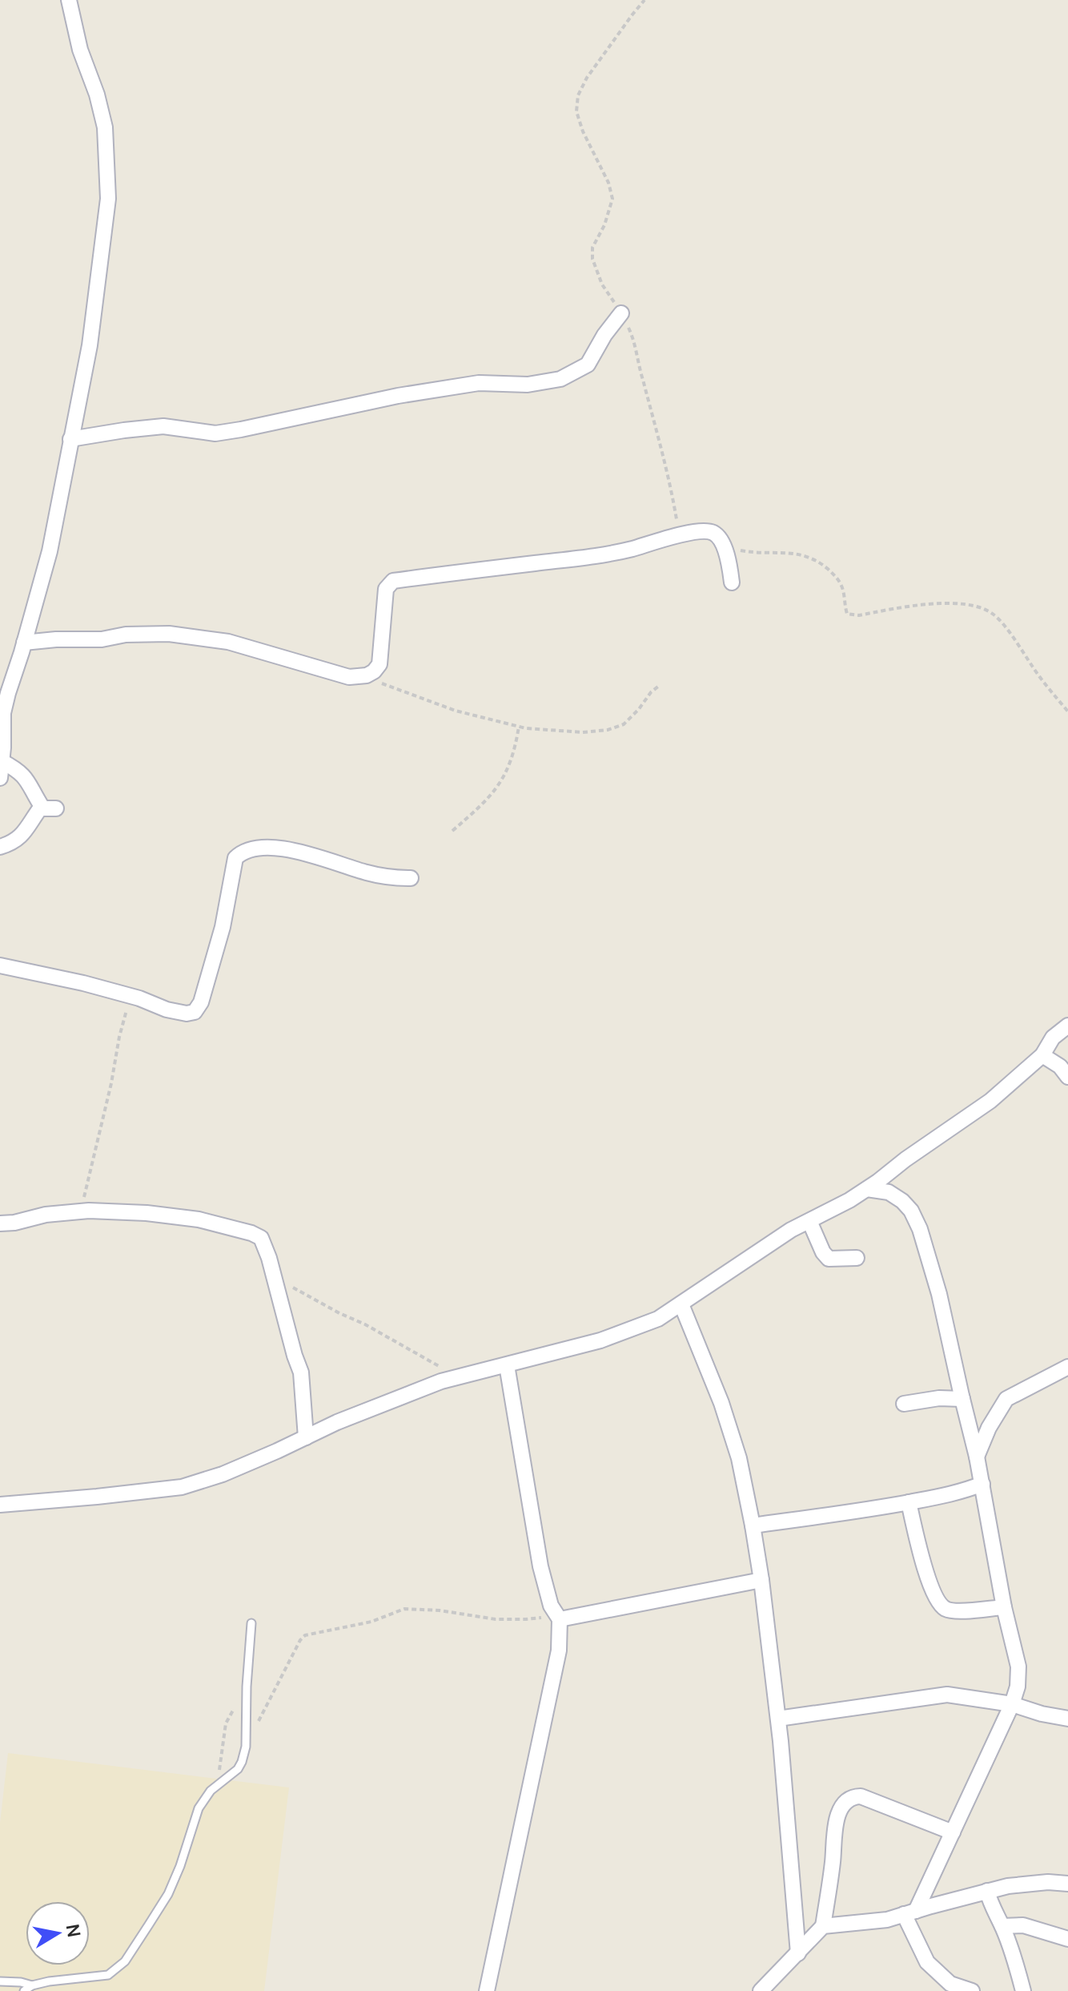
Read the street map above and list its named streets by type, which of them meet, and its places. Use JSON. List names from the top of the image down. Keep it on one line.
{"north":"right"}
